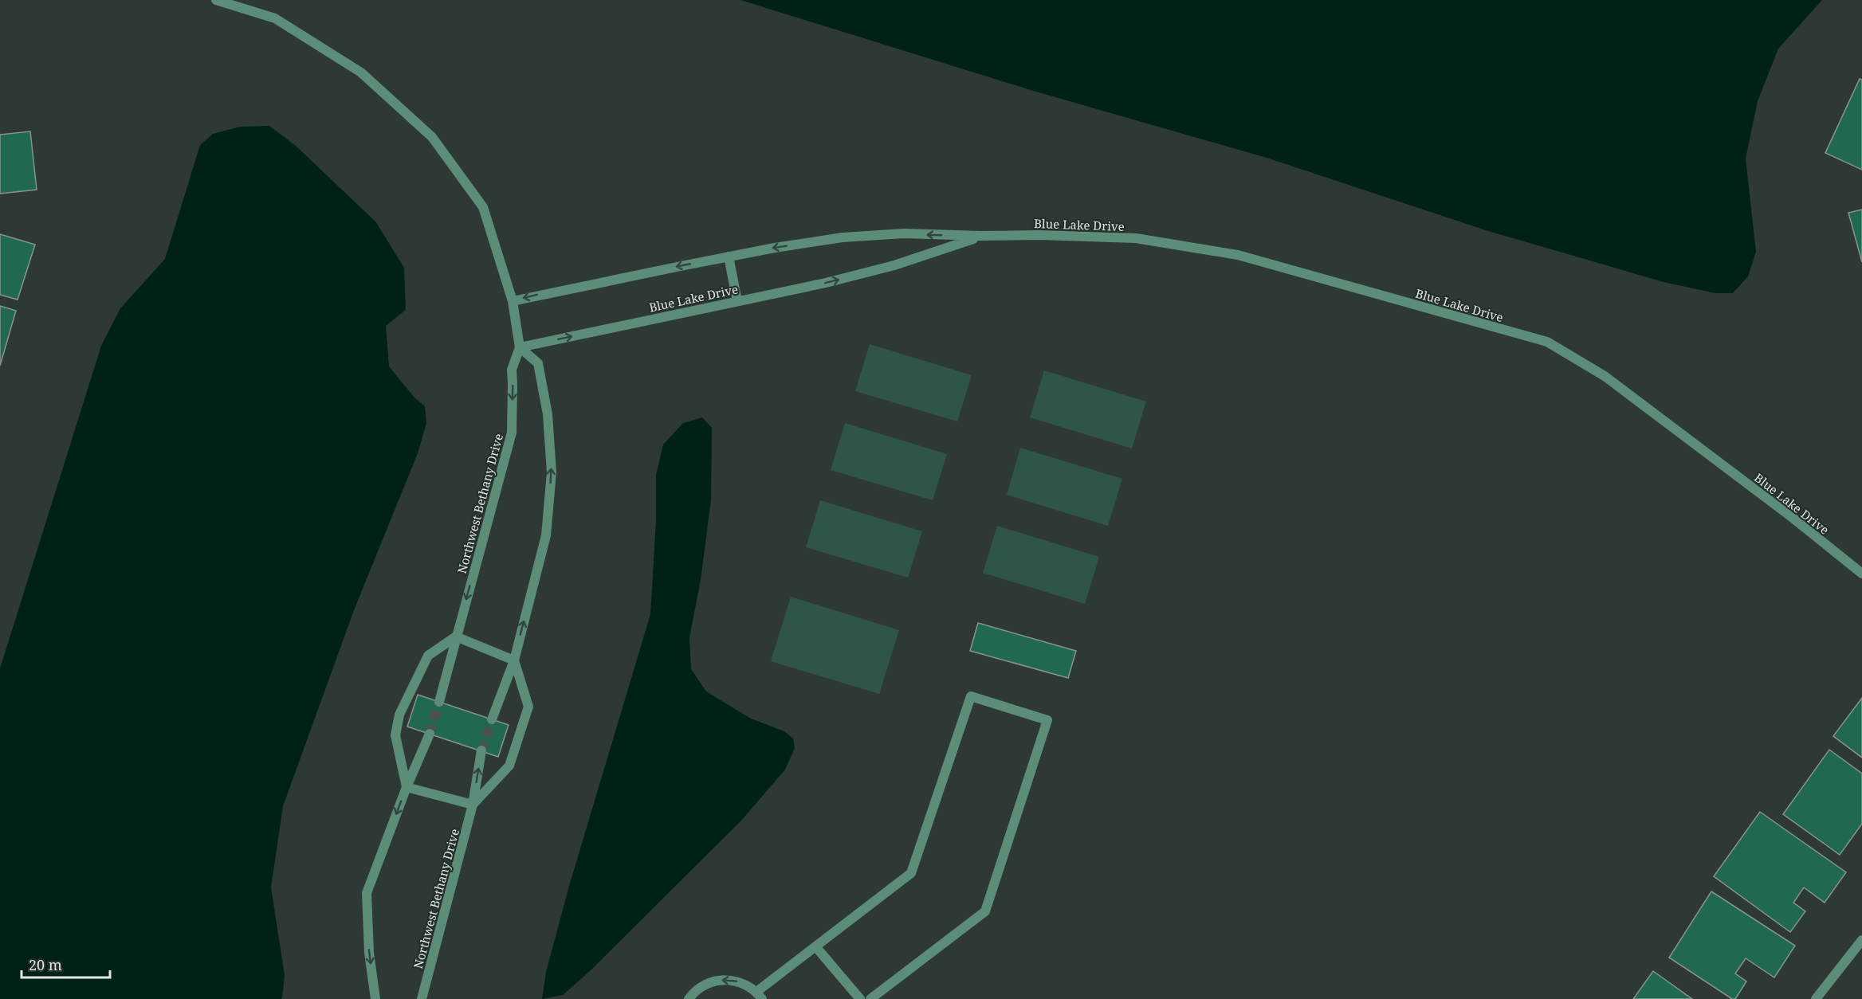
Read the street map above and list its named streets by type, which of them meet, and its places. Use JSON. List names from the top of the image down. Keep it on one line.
{"streets":{"street":["Blue Lake Drive","Northwest Bethany Drive"]},"crossings":[["Blue Lake Drive","Northwest Bethany Drive"]],"scale_bar":"20 m"}
